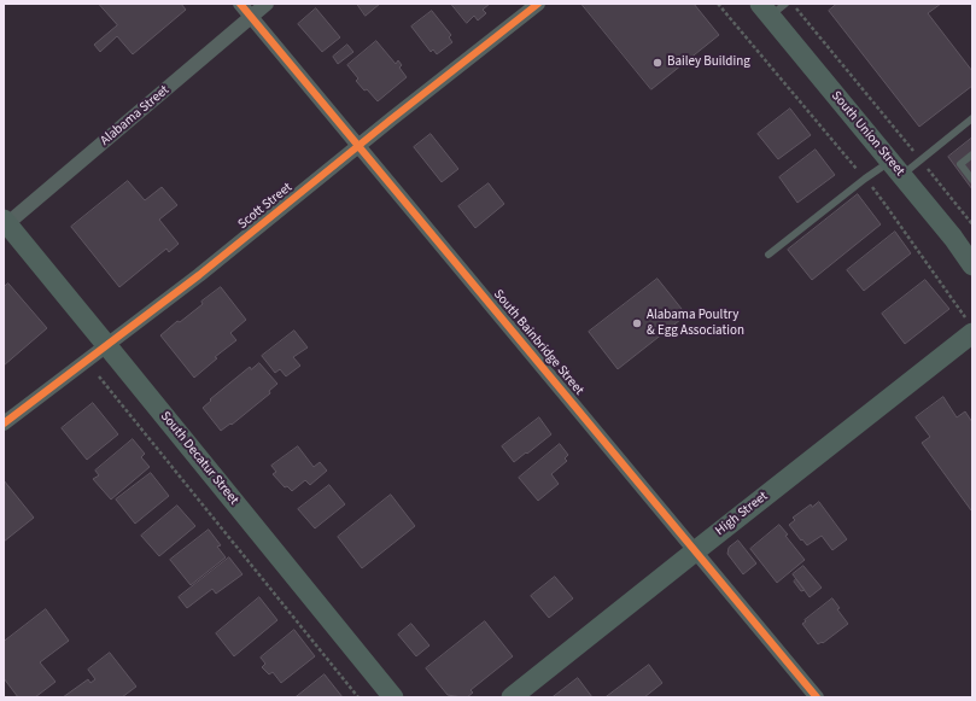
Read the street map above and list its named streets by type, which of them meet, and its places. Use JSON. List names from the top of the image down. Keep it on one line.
{"streets":{"main road":["South Union Street","South Decatur Street","High Street"],"street":["Alabama Street","Scott Street","South Bainbridge Street"]},"crossings":[["Alabama Street","South Bainbridge Street"],["Alabama Street","South Decatur Street"],["Scott Street","South Bainbridge Street"],["Scott Street","South Decatur Street"],["South Bainbridge Street","High Street"]],"places":["Bailey Building","Alabama Poultry & Egg Association"]}
